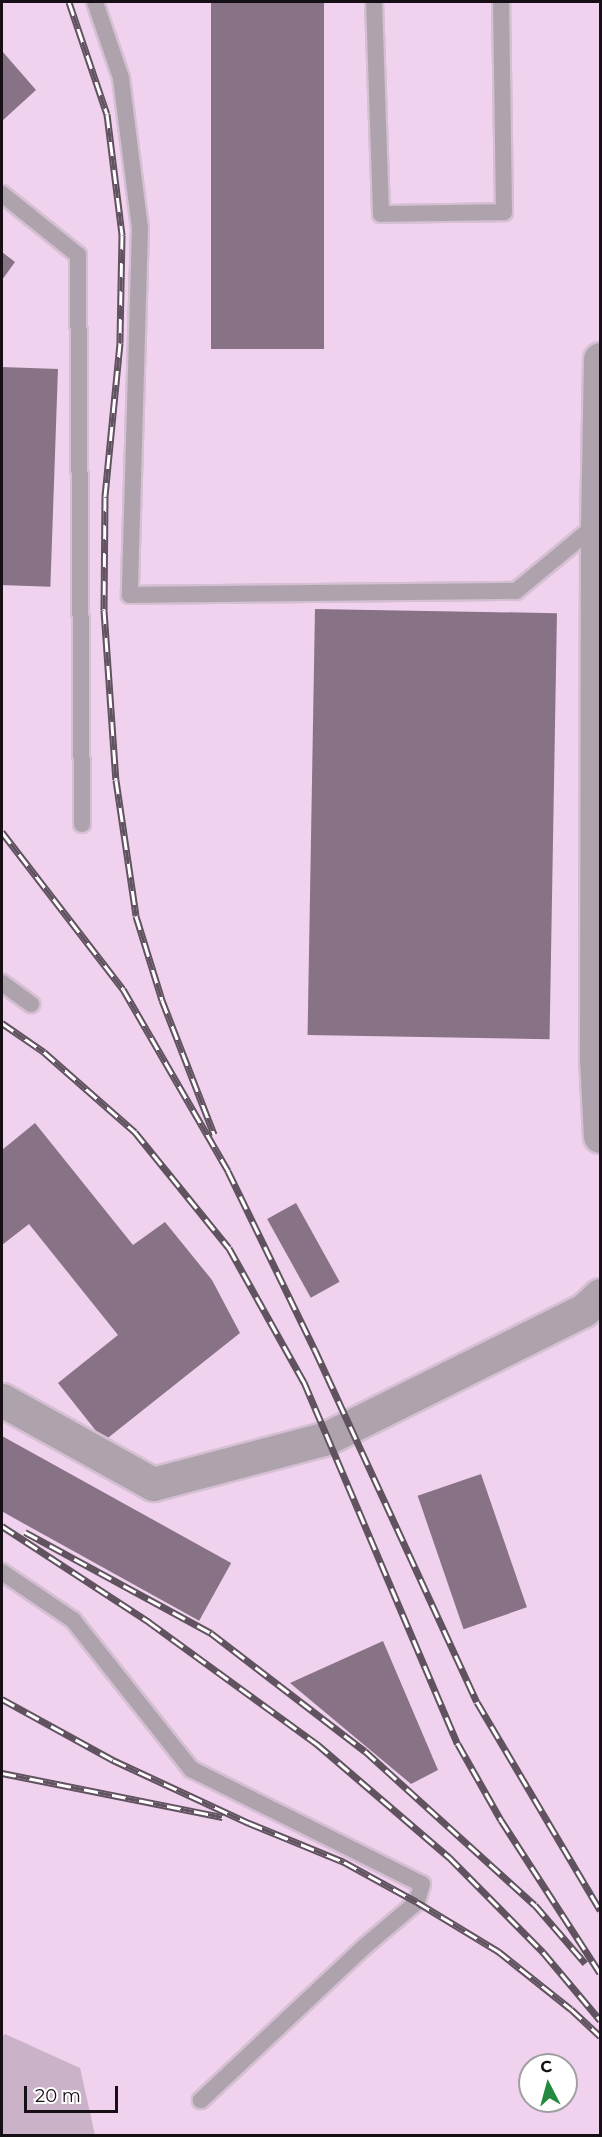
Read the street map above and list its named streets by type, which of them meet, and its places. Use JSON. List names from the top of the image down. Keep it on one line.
{"scale_bar":"20 m","north":"top"}
